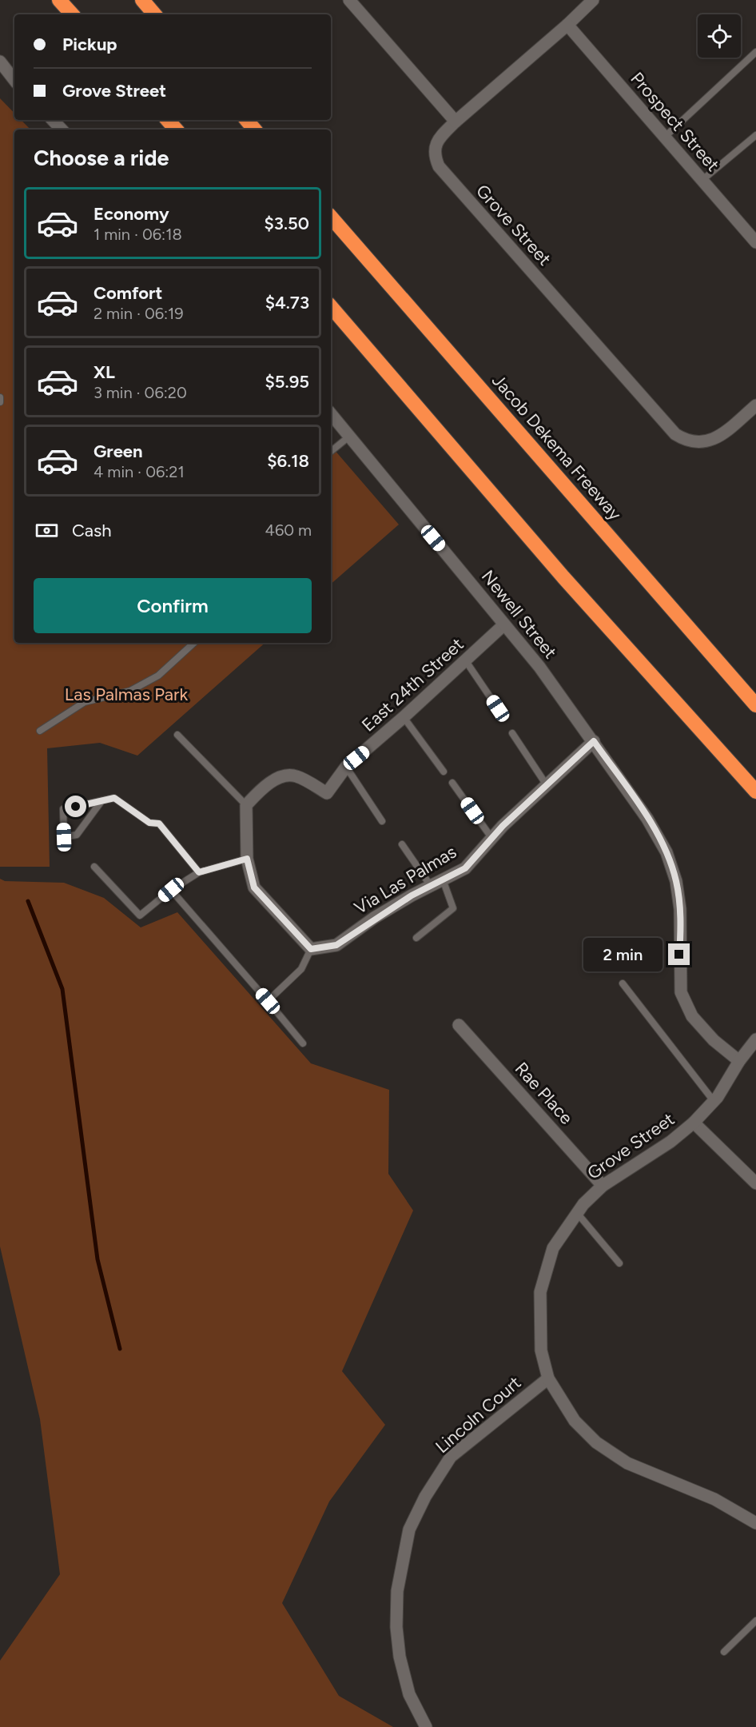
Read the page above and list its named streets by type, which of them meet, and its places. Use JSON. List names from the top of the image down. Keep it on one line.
{"streets":{"highway":["Jacob Dekema Freeway"],"street":["Prospect Street","Grove Street","Newell Street","East 24th Street","Via Las Palmas","Rae Place","Lincoln Court"]},"crossings":[["Prospect Street","Grove Street"],["Grove Street","Newell Street"],["Grove Street","Rae Place"],["Grove Street","Lincoln Court"],["Newell Street","East 24th Street"],["Newell Street","Via Las Palmas"]],"parks":["Las Palmas Park"],"page":{"banner":["Pickup","Grove Street"],"heading":"Choose a ride","list":[{"name":"Economy","note":"1 min · 06:18","value":"$3.50"},{"name":"Comfort","note":"2 min · 06:19","value":"$4.73"},{"name":"XL","note":"3 min · 06:20","value":"$5.95"},{"name":"Green","note":"4 min · 06:21","value":"$6.18"}],"pay":["Cash","460 m"],"buttons":"Confirm","bubble":"2 min"}}
